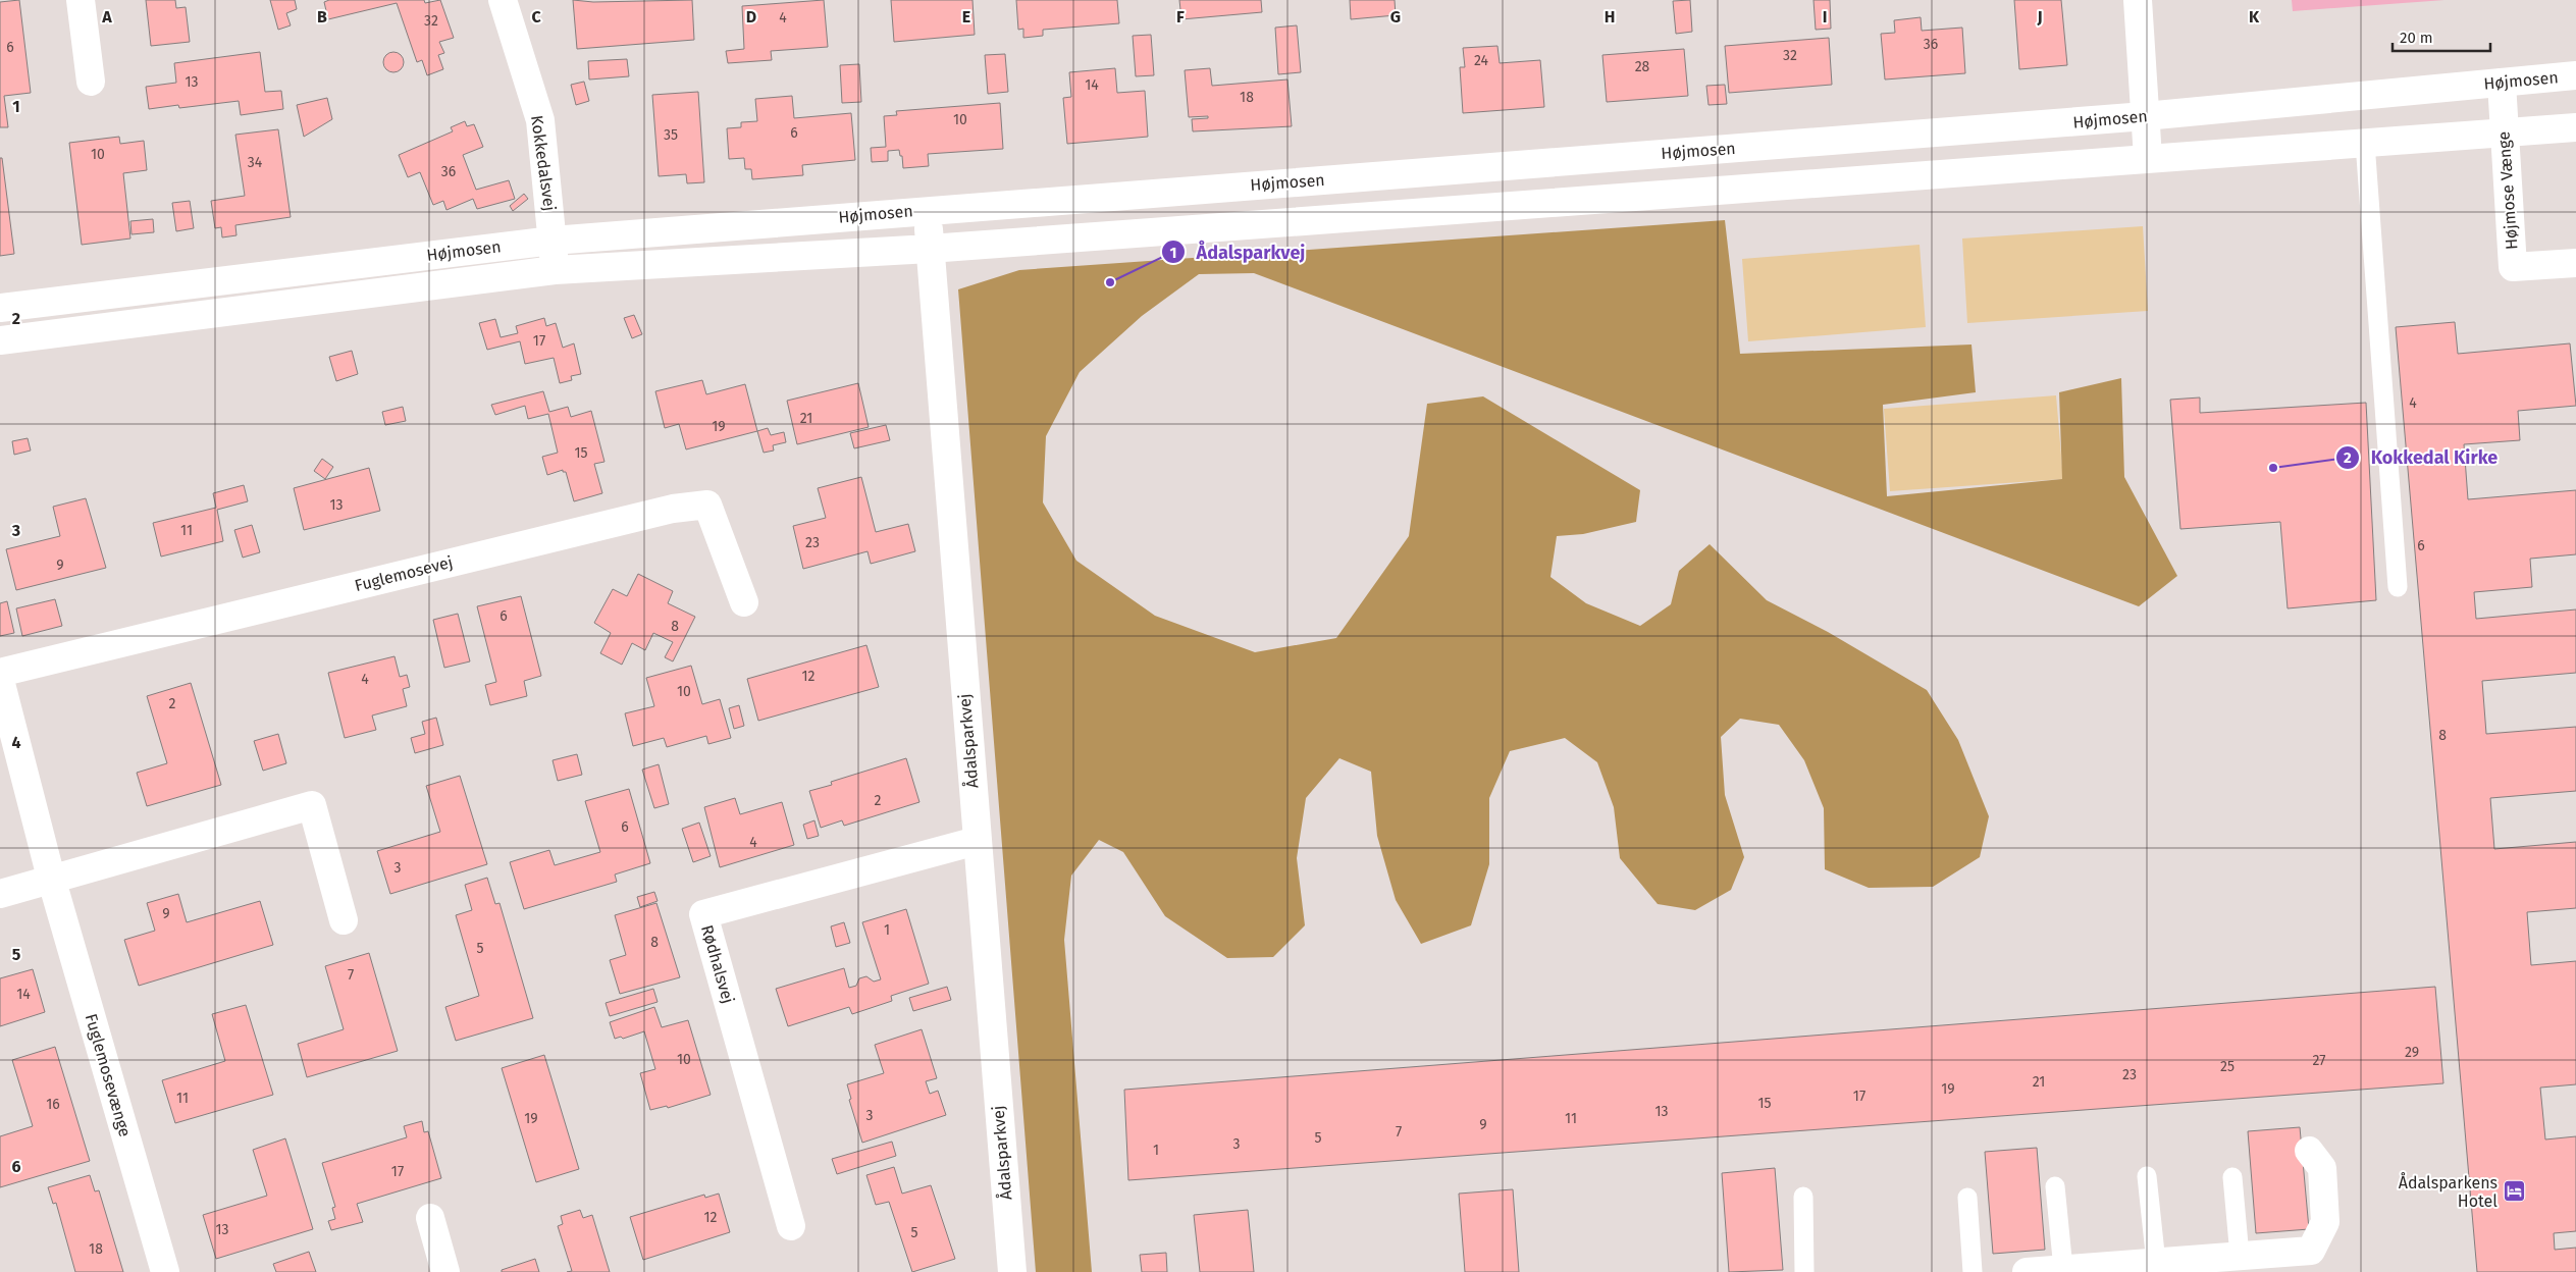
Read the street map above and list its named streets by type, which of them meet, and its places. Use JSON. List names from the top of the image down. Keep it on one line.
{"streets":{"street":["Højmosen","Kokkedalsvej","Højmose Vænge","Fuglemosevej","Ådalsparkvej","Rødhalsvej","Fuglemosevænge"]},"crossings":[["Højmosen","Kokkedalsvej"],["Højmosen","Højmose Vænge"],["Højmosen","Ådalsparkvej"],["Ådalsparkvej","Rødhalsvej"]],"places":{"other":["Ådalsparkvej","Kokkedal Kirke"],"hotel":["Ådalsparkens Hotel"]},"house_numbers":["4","32","36","6","32","24","28","13","14","18","10","6","35","10","34","36","17","4","21","19","15","13","11","23","6","9","6","8","12","4","10","2","8","2","6","4","3","9","1","8","5","7","14","29","10","27","25","23","21","19","17","11","15","16","13","3","19","11","9","7","5","3","1","17","12","13","5","18"],"scale_bar":"20 m","grid":{"columns":["A","B","C","D","E","F","G","H","I","J","K"],"rows":["1","2","3","4","5","6"]}}
